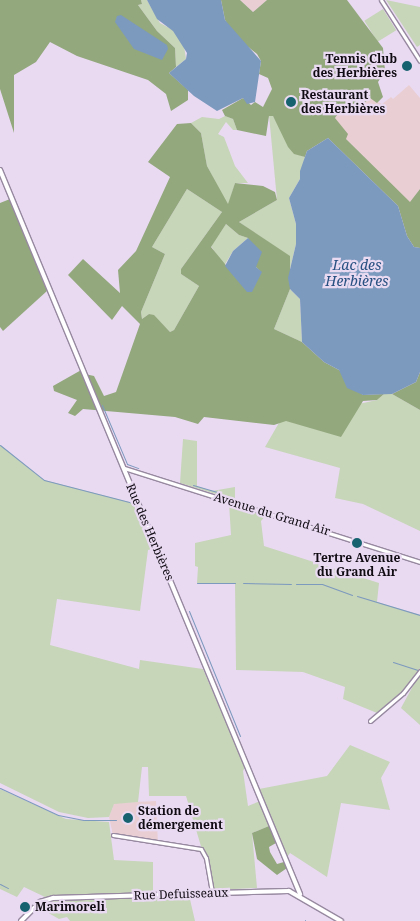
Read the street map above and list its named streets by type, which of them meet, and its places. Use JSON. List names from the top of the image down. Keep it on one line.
{"streets":{"street":["Avenue du Grand Air","Rue des Herbières","Rue Defuisseaux"]},"crossings":[["Avenue du Grand Air","Rue des Herbières"],["Rue des Herbières","Rue Defuisseaux"]],"water":["Lac des Herbières"],"places":["Tennis Club des Herbières","Restaurant des Herbières","Tertre Avenue du Grand Air","Station de démergement","Marimoreli"]}
